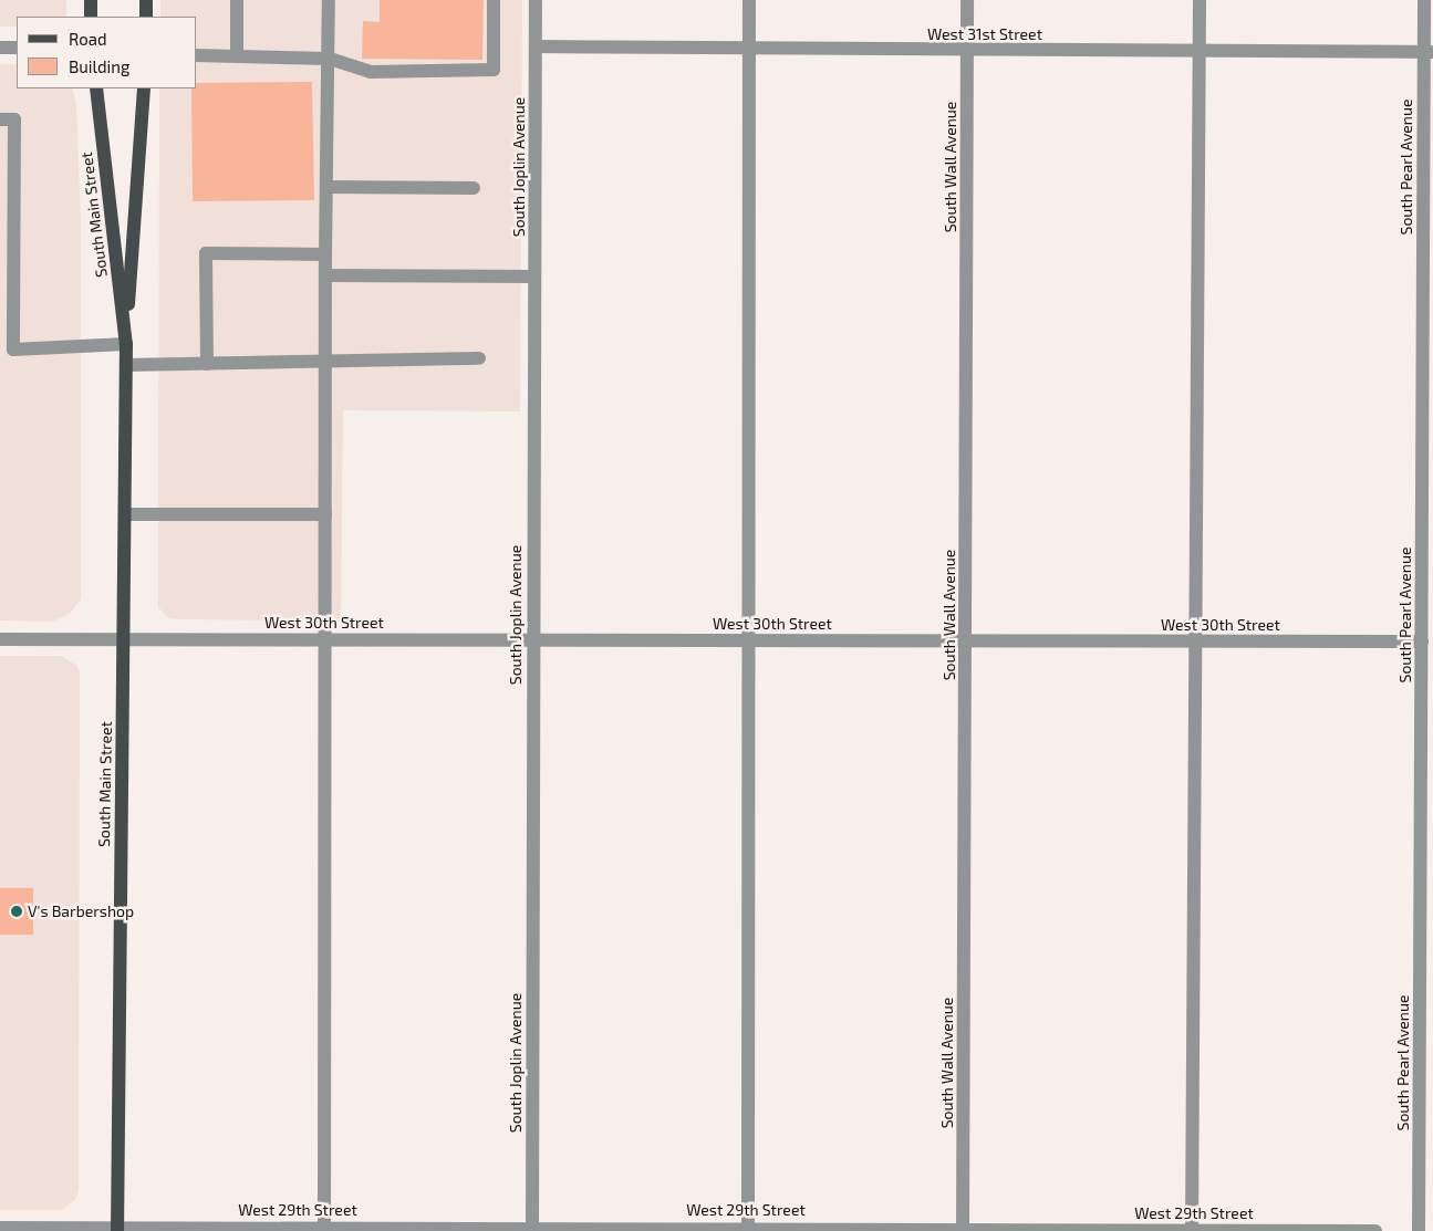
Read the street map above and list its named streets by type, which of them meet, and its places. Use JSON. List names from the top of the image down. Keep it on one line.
{"streets":{"main road":["South Main Street"],"street":["West 31st Street","South Joplin Avenue","South Wall Avenue","South Pearl Avenue","West 30th Street","West 29th Street"]},"crossings":[["West 31st Street","South Joplin Avenue"],["West 31st Street","South Wall Avenue"],["West 31st Street","South Pearl Avenue"],["South Joplin Avenue","West 30th Street"],["South Joplin Avenue","West 29th Street"],["South Wall Avenue","West 30th Street"],["South Wall Avenue","West 29th Street"],["South Pearl Avenue","West 30th Street"],["South Main Street","West 30th Street"],["South Main Street","West 29th Street"]],"places":["V's Barbershop"],"legend":["Road","Building"]}
